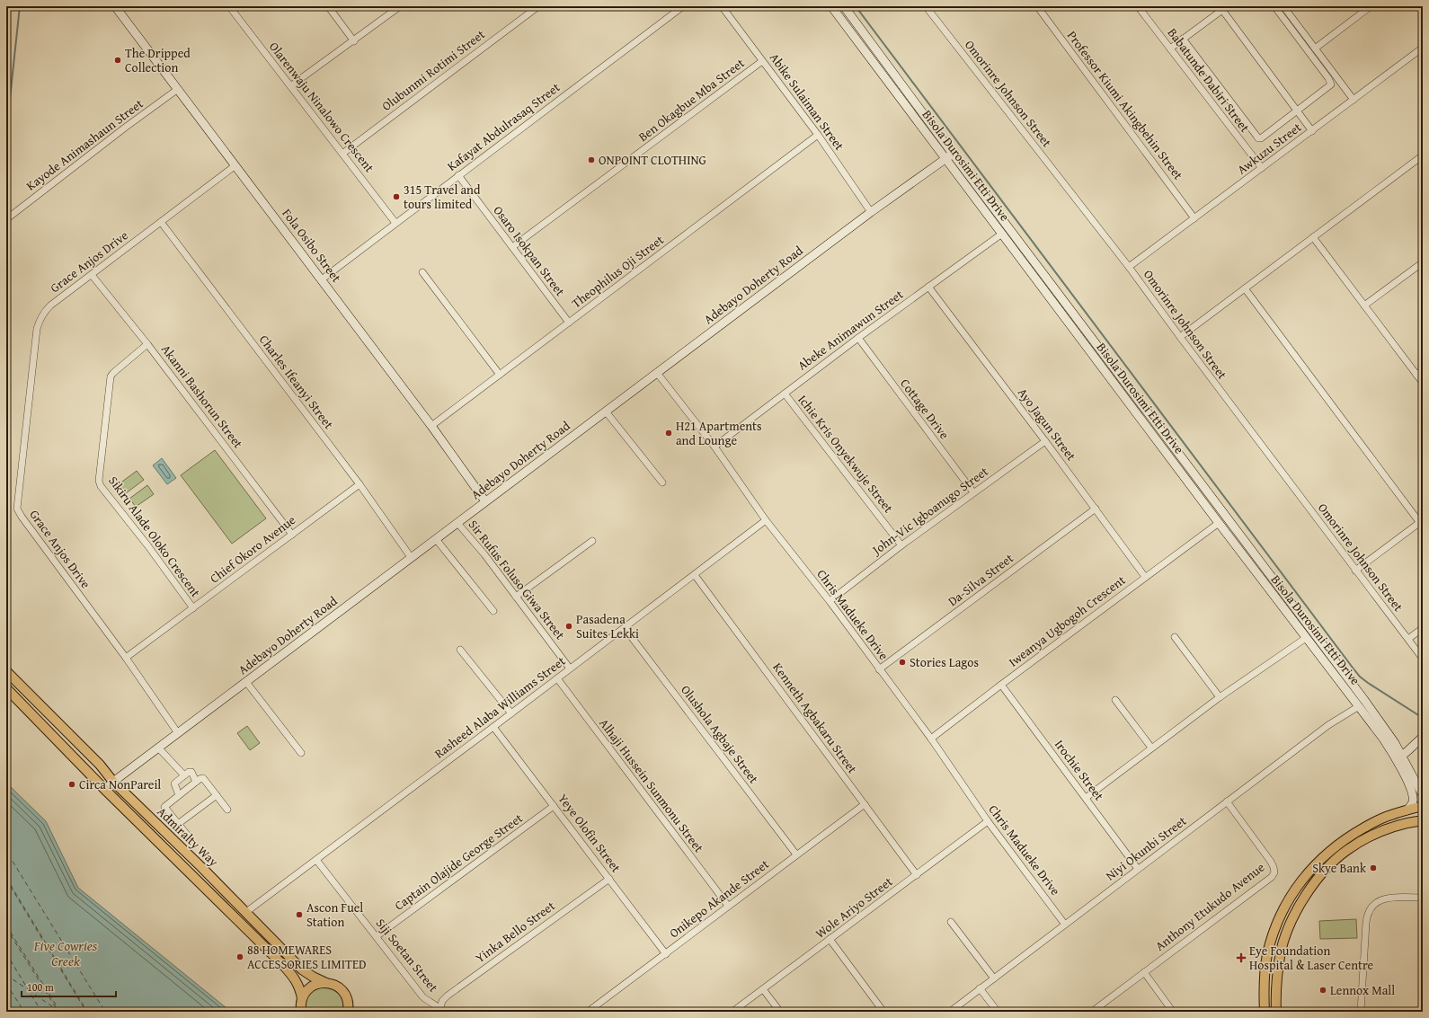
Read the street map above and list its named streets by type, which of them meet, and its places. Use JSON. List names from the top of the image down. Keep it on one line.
{"streets":{"main road":["Bisola Durosimi Etti Drive","Fola Osibo Street","Adebayo Doherty Road","Admiralty Way"],"street":["Olubunmi Rotimi Street","Babatunde Dabiri Street","Omorinre Johnson Street","Ben Okagbue Mba Street","Abike Sulaiman Street","Professor Kiumi Akingbehin Street","Olarenwaju Ninalowo Crescent","Kafayat Abdulrasaq Street","Kayode Animashaun Street","Awkuzu Street","Osaro Isokpan Street","Grace Anjos Drive","Theophilus Oji Street","Abeke Animawun Street","Charles Ifeanyi Street","Akanni Bashorun Street","Cottage Drive","Ayo Jagun Street","Ichie Kris Onyekwuje Street","John-Vic Igboanugo Street","Sikiru Alade Oloko Crescent","Chief Okoro Avenue","Sir Rufus Foluso Giwa Street","Da-Silva Street","Chris Madueke Drive","Iweanya Ugbogoh Crescent","Rasheed Alaba Williams Street","Kenneth Agbakaru Street","Olushola Agbaje Street","Irochie Street","Alhaji Hussein Sunmonu Street","Yeye Olofin Street","Niyi Okunbi Street","Captain Olajide George Street","Onikepo Akande Street","Anthony Etukudo Avenue","Wole Ariyo Street","Yinka Bello Street","Siji Soetan Street"]},"crossings":[["Olubunmi Rotimi Street","Olarenwaju Ninalowo Crescent"],["Babatunde Dabiri Street","Awkuzu Street"],["Omorinre Johnson Street","Awkuzu Street"],["Ben Okagbue Mba Street","Abike Sulaiman Street"],["Ben Okagbue Mba Street","Osaro Isokpan Street"],["Abike Sulaiman Street","Theophilus Oji Street"],["Abike Sulaiman Street","Adebayo Doherty Road"],["Professor Kiumi Akingbehin Street","Awkuzu Street"],["Olarenwaju Ninalowo Crescent","Kafayat Abdulrasaq Street"],["Kafayat Abdulrasaq Street","Fola Osibo Street"],["Kafayat Abdulrasaq Street","Osaro Isokpan Street"],["Kayode Animashaun Street","Fola Osibo Street"],["Bisola Durosimi Etti Drive","Adebayo Doherty Road"],["Bisola Durosimi Etti Drive","Abeke Animawun Street"],["Bisola Durosimi Etti Drive","Iweanya Ugbogoh Crescent"],["Bisola Durosimi Etti Drive","Niyi Okunbi Street"],["Fola Osibo Street","Grace Anjos Drive"],["Fola Osibo Street","Theophilus Oji Street"],["Fola Osibo Street","Adebayo Doherty Road"],["Osaro Isokpan Street","Theophilus Oji Street"],["Grace Anjos Drive","Adebayo Doherty Road"],["Grace Anjos Drive","Charles Ifeanyi Street"],["Grace Anjos Drive","Akanni Bashorun Street"],["Grace Anjos Drive","Chief Okoro Avenue"],["Adebayo Doherty Road","Charles Ifeanyi Street"],["Adebayo Doherty Road","Sir Rufus Foluso Giwa Street"],["Adebayo Doherty Road","Chris Madueke Drive"],["Adebayo Doherty Road","Admiralty Way"],["Abeke Animawun Street","Cottage Drive"],["Abeke Animawun Street","Ayo Jagun Street"],["Abeke Animawun Street","Ichie Kris Onyekwuje Street"],["Abeke Animawun Street","Chris Madueke Drive"],["Charles Ifeanyi Street","Chief Okoro Avenue"],["Akanni Bashorun Street","Sikiru Alade Oloko Crescent"],["Akanni Bashorun Street","Chief Okoro Avenue"],["Cottage Drive","John-Vic Igboanugo Street"],["Ayo Jagun Street","John-Vic Igboanugo Street"],["Ayo Jagun Street","Da-Silva Street"],["Ayo Jagun Street","Iweanya Ugbogoh Crescent"],["Ichie Kris Onyekwuje Street","John-Vic Igboanugo Street"],["John-Vic Igboanugo Street","Chris Madueke Drive"],["Sikiru Alade Oloko Crescent","Chief Okoro Avenue"],["Sir Rufus Foluso Giwa Street","Rasheed Alaba Williams Street"],["Da-Silva Street","Chris Madueke Drive"],["Chris Madueke Drive","Iweanya Ugbogoh Crescent"],["Chris Madueke Drive","Rasheed Alaba Williams Street"],["Chris Madueke Drive","Niyi Okunbi Street"],["Chris Madueke Drive","Wole Ariyo Street"],["Iweanya Ugbogoh Crescent","Irochie Street"],["Rasheed Alaba Williams Street","Kenneth Agbakaru Street"],["Rasheed Alaba Williams Street","Olushola Agbaje Street"],["Rasheed Alaba Williams Street","Alhaji Hussein Sunmonu Street"],["Rasheed Alaba Williams Street","Yeye Olofin Street"],["Rasheed Alaba Williams Street","Admiralty Way"],["Rasheed Alaba Williams Street","Siji Soetan Street"],["Kenneth Agbakaru Street","Onikepo Akande Street"],["Kenneth Agbakaru Street","Wole Ariyo Street"],["Olushola Agbaje Street","Onikepo Akande Street"],["Irochie Street","Niyi Okunbi Street"],["Alhaji Hussein Sunmonu Street","Onikepo Akande Street"],["Yeye Olofin Street","Captain Olajide George Street"],["Yeye Olofin Street","Onikepo Akande Street"],["Yeye Olofin Street","Yinka Bello Street"],["Niyi Okunbi Street","Anthony Etukudo Avenue"],["Captain Olajide George Street","Siji Soetan Street"],["Yinka Bello Street","Siji Soetan Street"]],"water":["Five Cowries Creek"],"places":{"other":["The Dripped Collection","ONPOINT CLOTHING","315 Travel and tours limited","H21 Apartments and Lounge","Pasadena Suites Lekki","Stories Lagos","Circa NonPareil","Skye Bank","Ascon Fuel Station","88 HOMEWARES ACCESSORIES LIMITED","Lennox Mall"],"health":["Eye Foundation Hospital & Laser Centre"]},"scale_bar":"100 m"}
